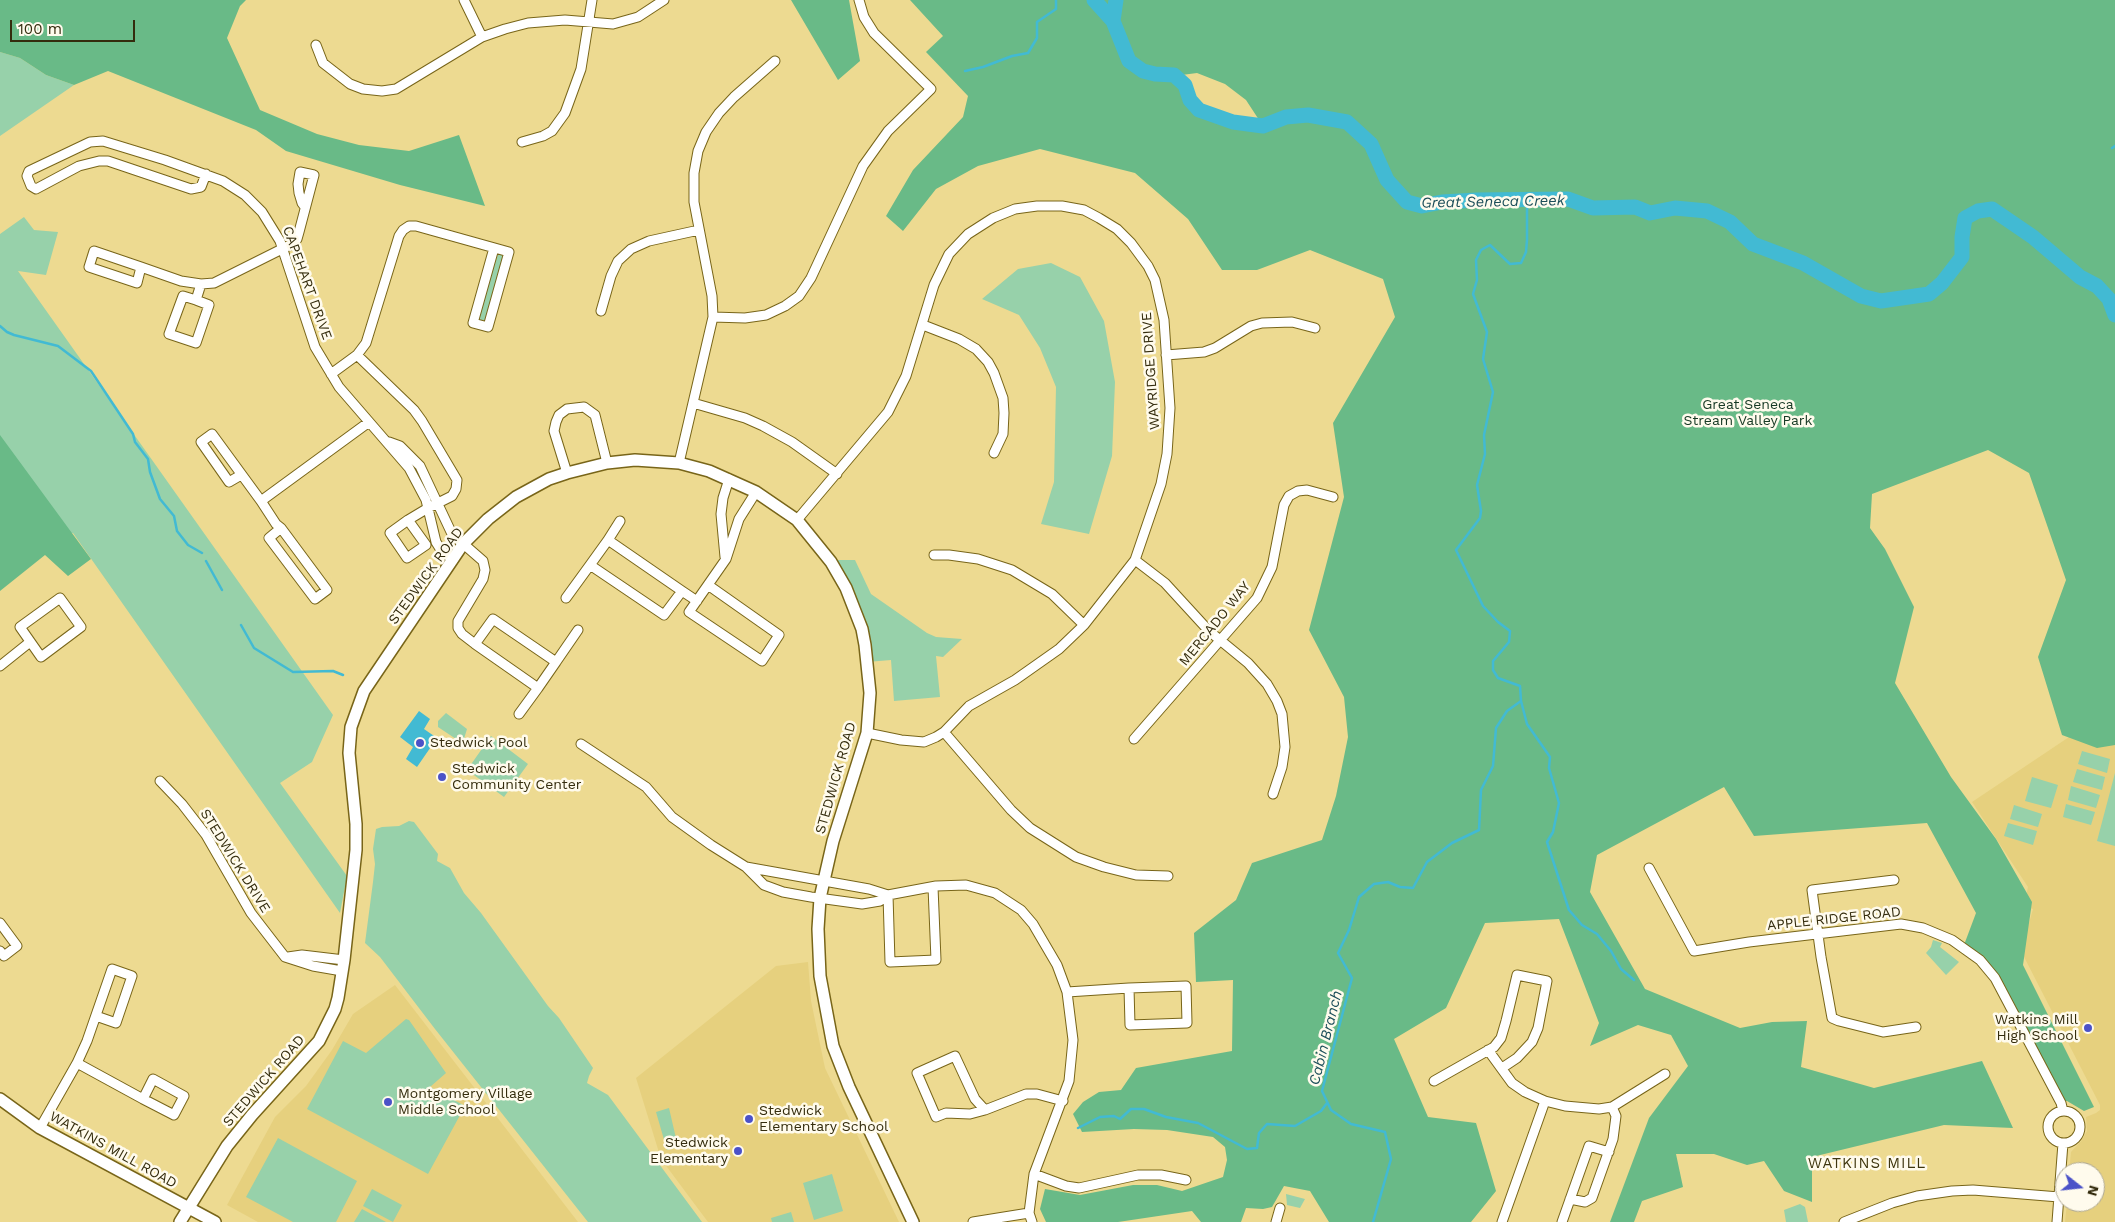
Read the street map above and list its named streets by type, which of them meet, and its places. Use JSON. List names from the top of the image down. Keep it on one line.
{"streets":{"street":["CAPEHART DRIVE","WAYRIDGE DRIVE","STEDWICK ROAD","MERCADO WAY","STEDWICK DRIVE","APPLE RIDGE ROAD","WATKINS MILL ROAD"]},"crossings":[["CAPEHART DRIVE","STEDWICK ROAD"],["WAYRIDGE DRIVE","STEDWICK ROAD"],["STEDWICK ROAD","STEDWICK DRIVE"],["STEDWICK ROAD","WATKINS MILL ROAD"]],"districts":["WATKINS MILL"],"water":["Great Seneca Creek","Cabin Branch"],"parks":["Great Seneca Stream Valley Park"],"places":["Stedwick Pool","Stedwick Community Center","Watkins Mill High School","Montgomery Village Middle School","Stedwick Elementary School","Stedwick Elementary"],"scale_bar":"100 m","north":"right"}
